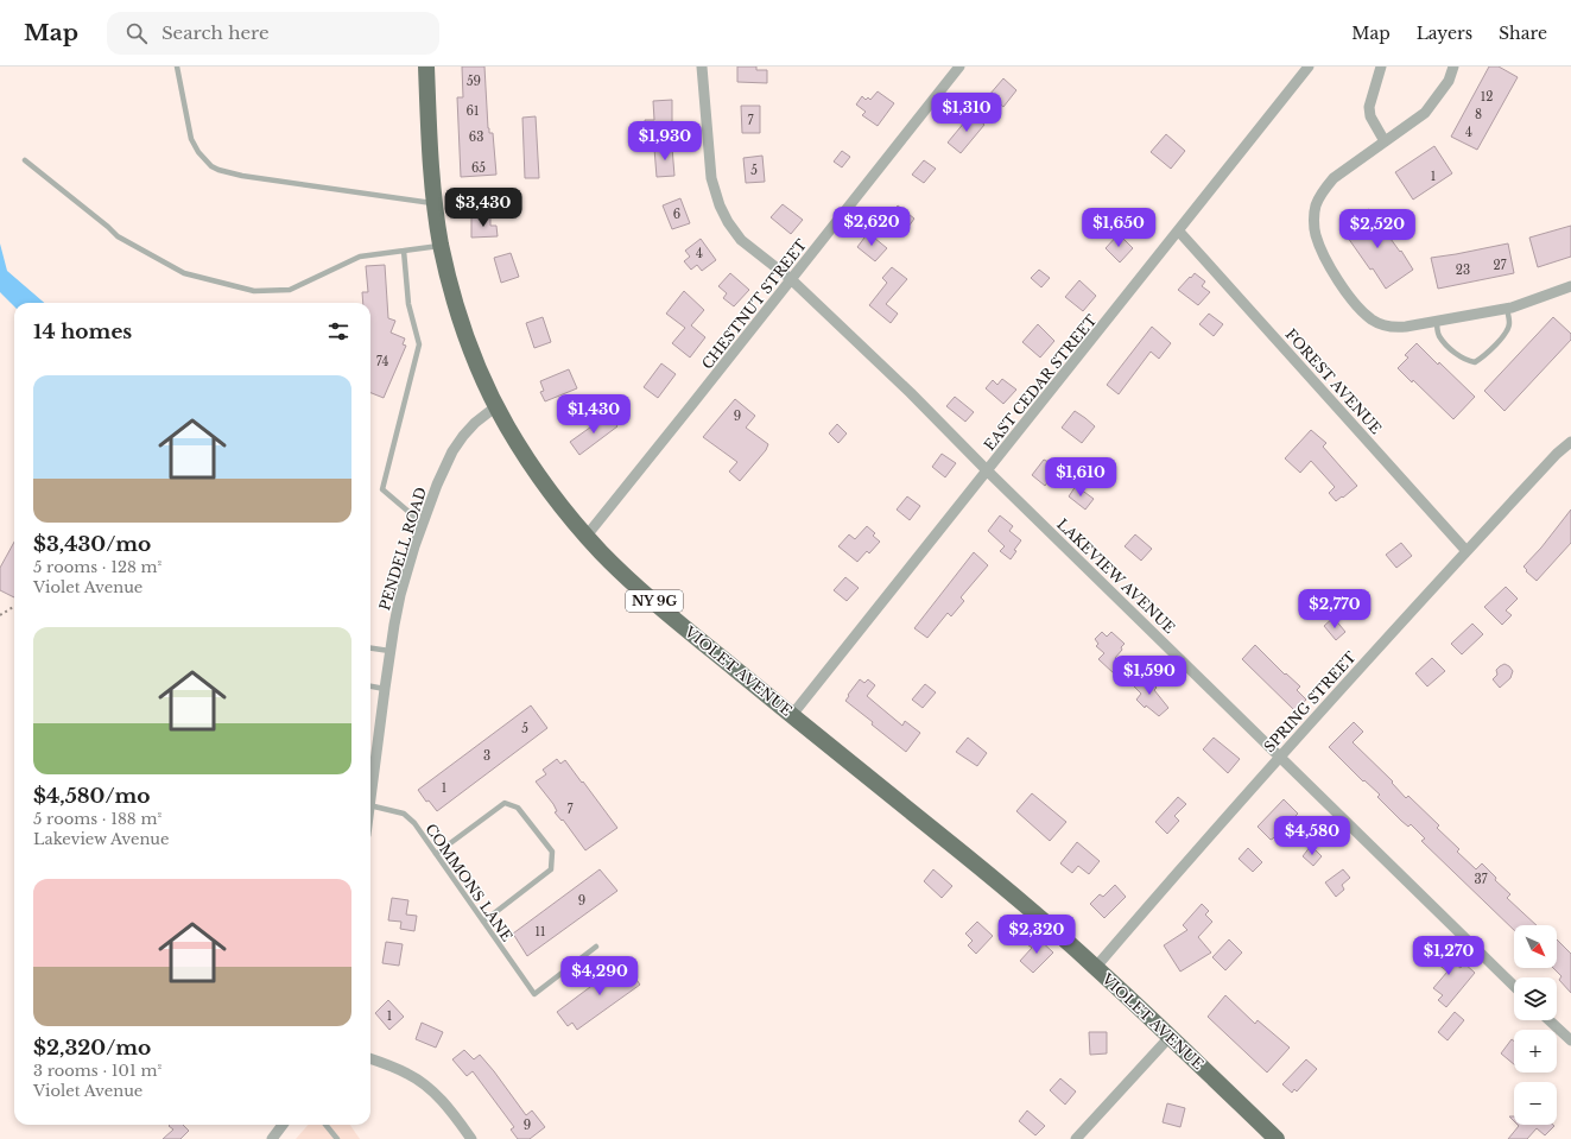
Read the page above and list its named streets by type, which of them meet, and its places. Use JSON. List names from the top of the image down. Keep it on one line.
{"streets":{"main road":["NY 9G","VIOLET AVENUE"],"street":["CHESTNUT STREET","FOREST AVENUE","EAST CEDAR STREET","PENDELL ROAD","LAKEVIEW AVENUE","SPRING STREET"],"lane":["COMMONS LANE"]},"crossings":[["CHESTNUT STREET","LAKEVIEW AVENUE"],["CHESTNUT STREET","VIOLET AVENUE"],["FOREST AVENUE","EAST CEDAR STREET"],["FOREST AVENUE","SPRING STREET"],["EAST CEDAR STREET","LAKEVIEW AVENUE"],["EAST CEDAR STREET","VIOLET AVENUE"],["PENDELL ROAD","VIOLET AVENUE"],["LAKEVIEW AVENUE","SPRING STREET"],["VIOLET AVENUE","SPRING STREET"]],"house_numbers":["59","12","61","8","7","4","63","65","5","1","6","4","27","23","74","9","5","3","1","7","37","9","11","1","9"],"north":"bottom right","page":{"header":"Map","search":"Search here","nav":["Map","Layers","Share"],"price":["$1,310","$1,930","$3,430","$2,620","$1,650","$2,520","$1,430","$1,610","$2,770","$1,590","$4,580","$2,320","$1,270","$4,290"],"heading":"14 homes","list":[{"name":"$3,430/mo","note":"5 rooms · 128 m² · Violet Avenue"},{"name":"$4,580/mo","note":"5 rooms · 188 m² · Lakeview Avenue"},{"name":"$2,320/mo","note":"3 rooms · 101 m² · Violet Avenue"}],"map_buttons":["+","−"]}}
